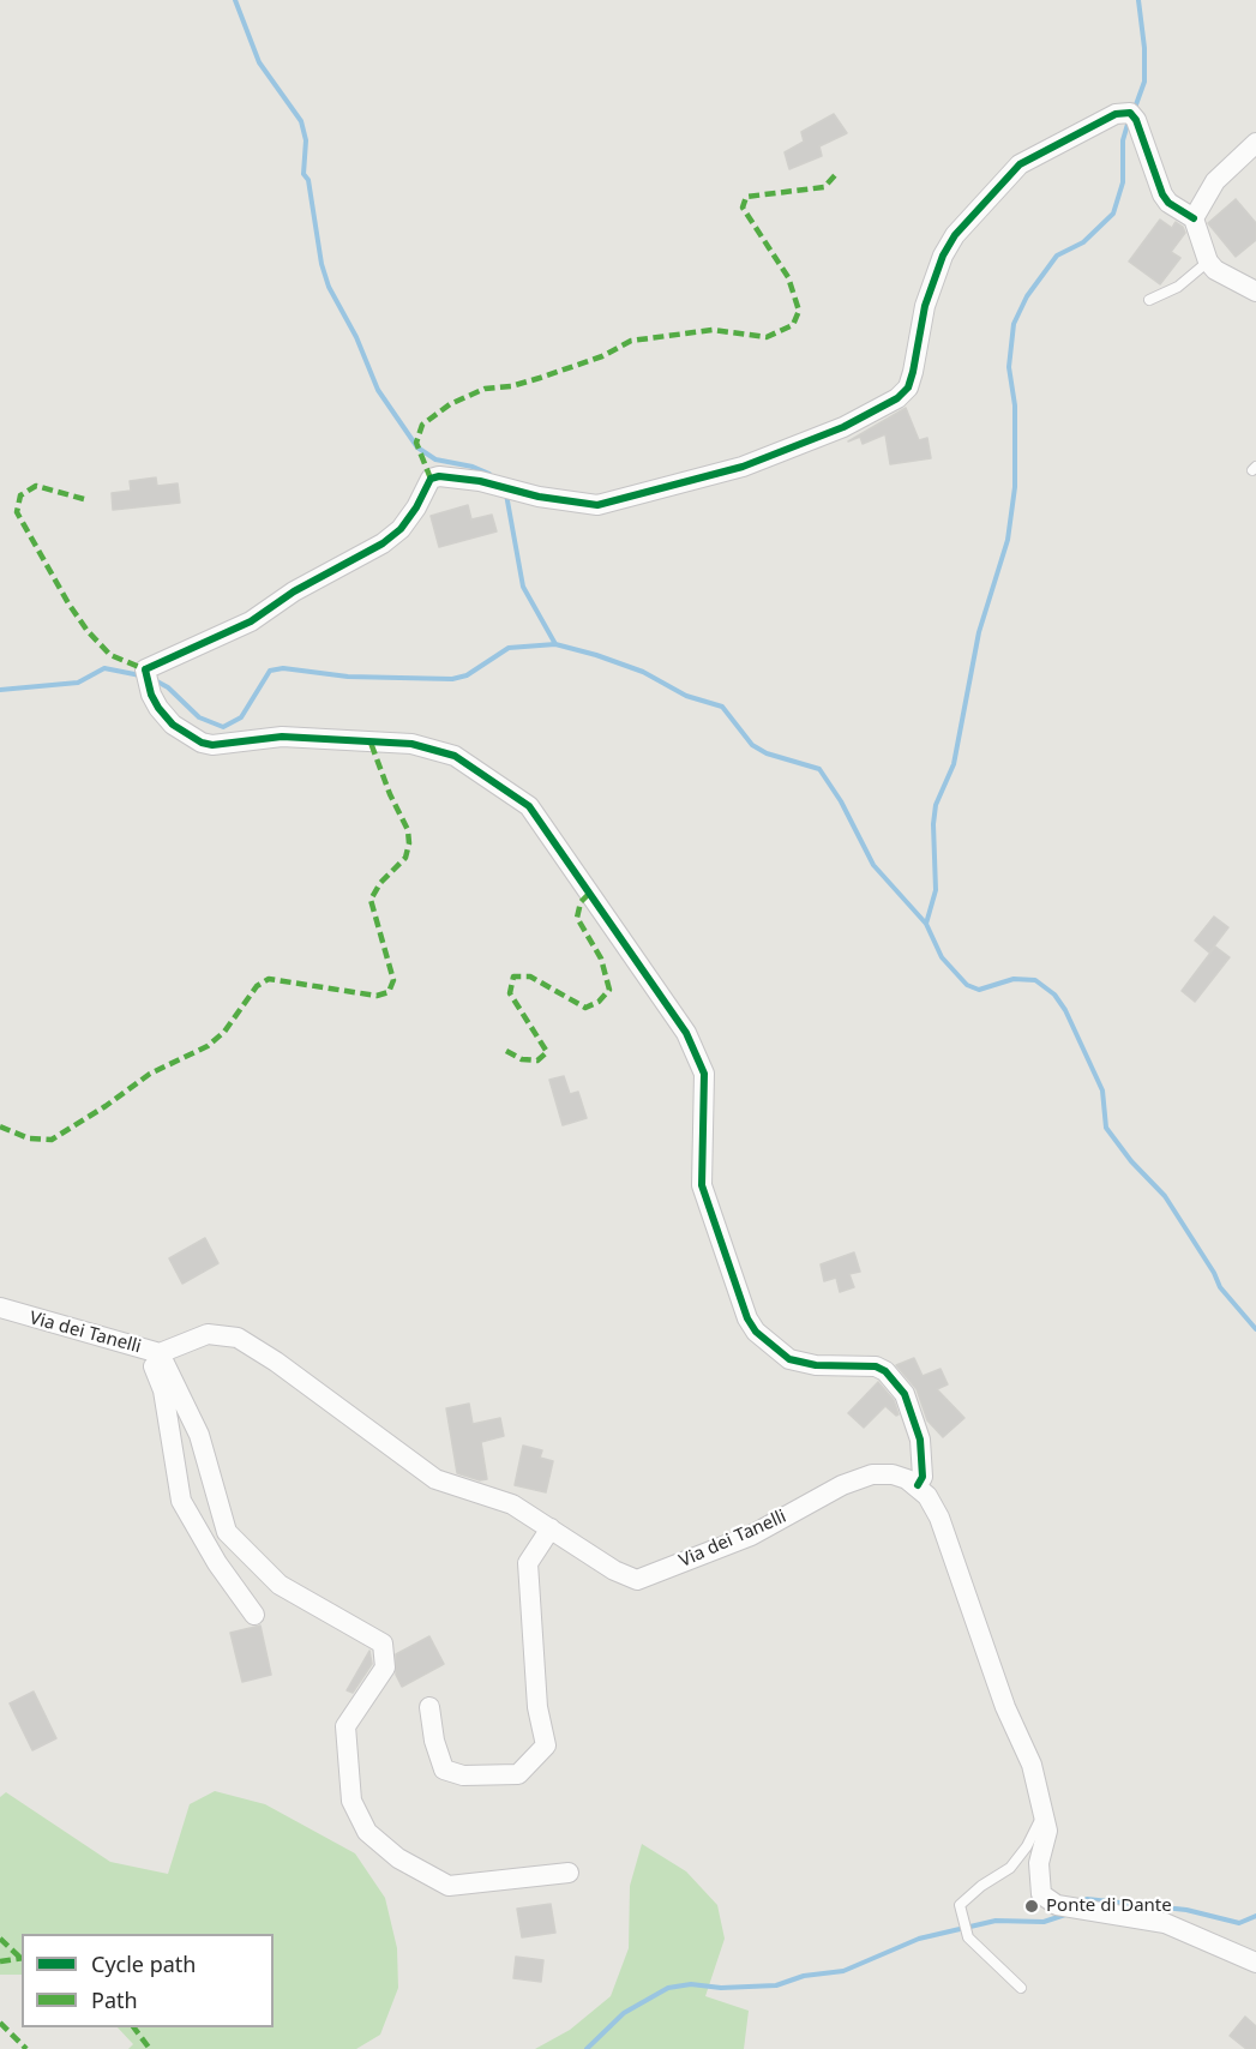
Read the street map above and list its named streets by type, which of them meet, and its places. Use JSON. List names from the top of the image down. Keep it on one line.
{"streets":{"street":["Via dei Tanelli"]},"places":["Ponte di Dante"],"legend":["Cycle path","Path"]}
